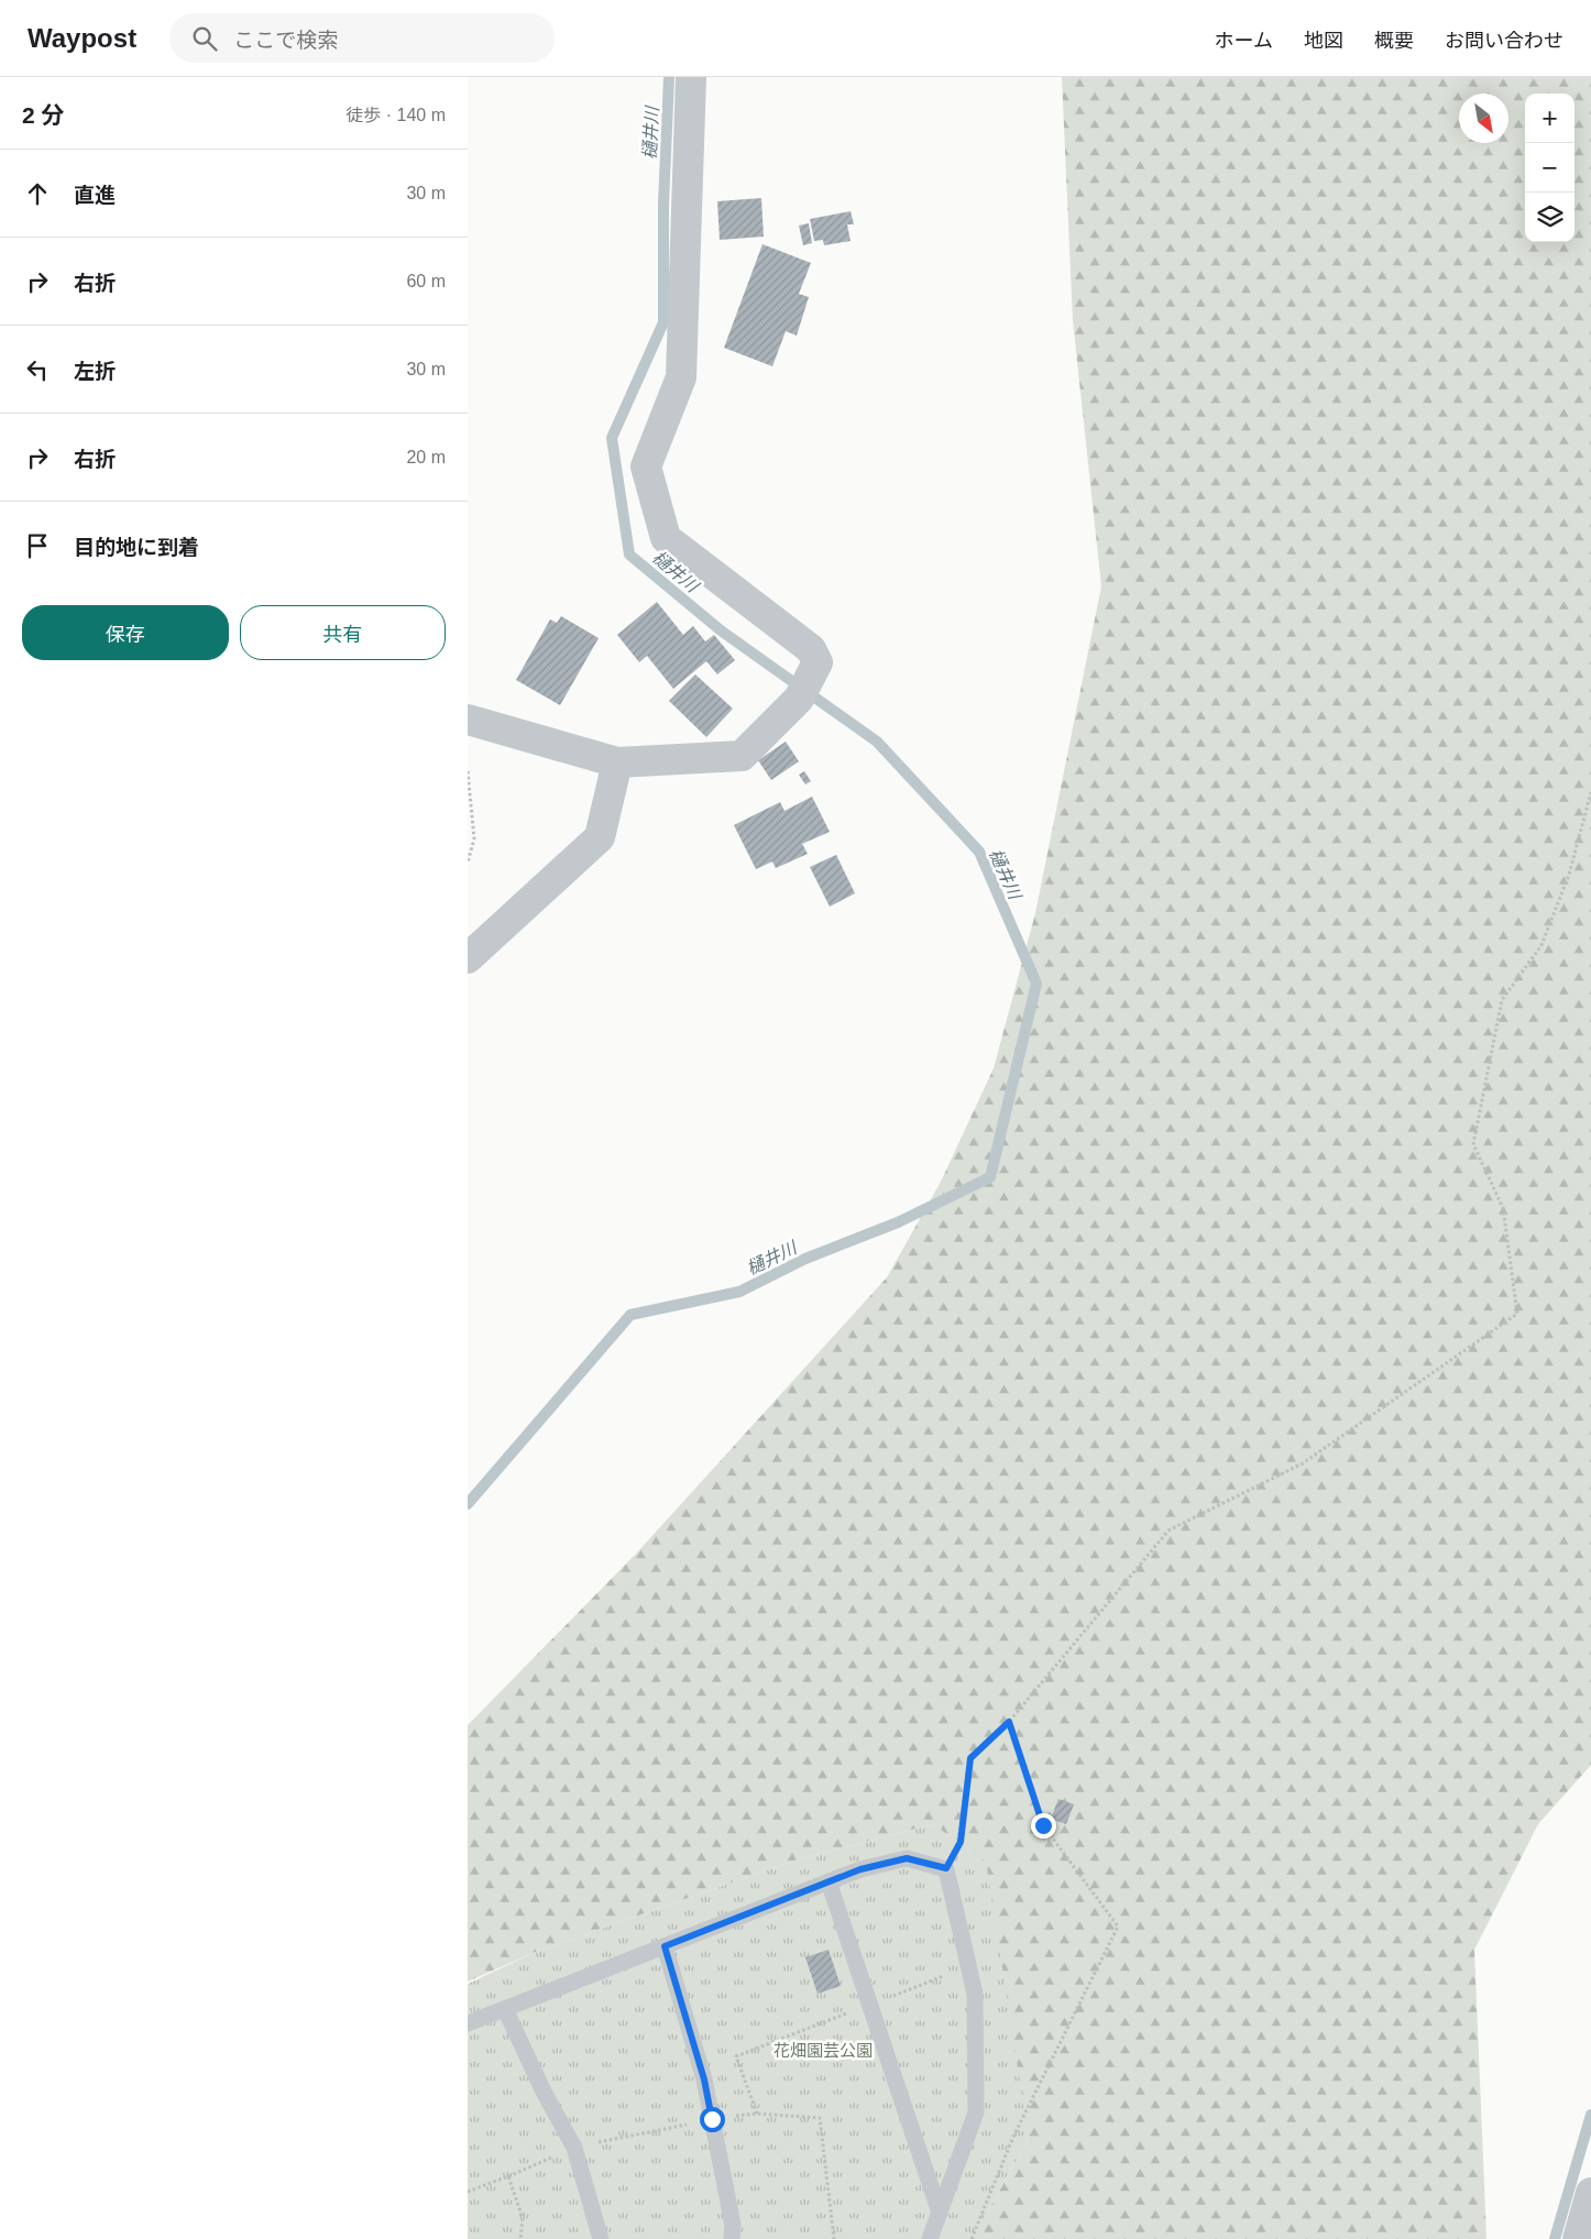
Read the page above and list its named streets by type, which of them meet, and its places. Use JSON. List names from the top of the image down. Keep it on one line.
{"water":["樋井川"],"parks":["花畑園芸公園"],"north":"bottom right","page":{"header":"Waypost","search":"ここで検索","nav":["ホーム","地図","概要","お問い合わせ"],"heading":["2 分","徒歩 · 140 m"],"map_buttons":["+","−"],"list":[["直進","30 m"],["右折","60 m"],["左折","30 m"],["右折","20 m"],"目的地に到着"],"buttons":["保存","共有"]}}
